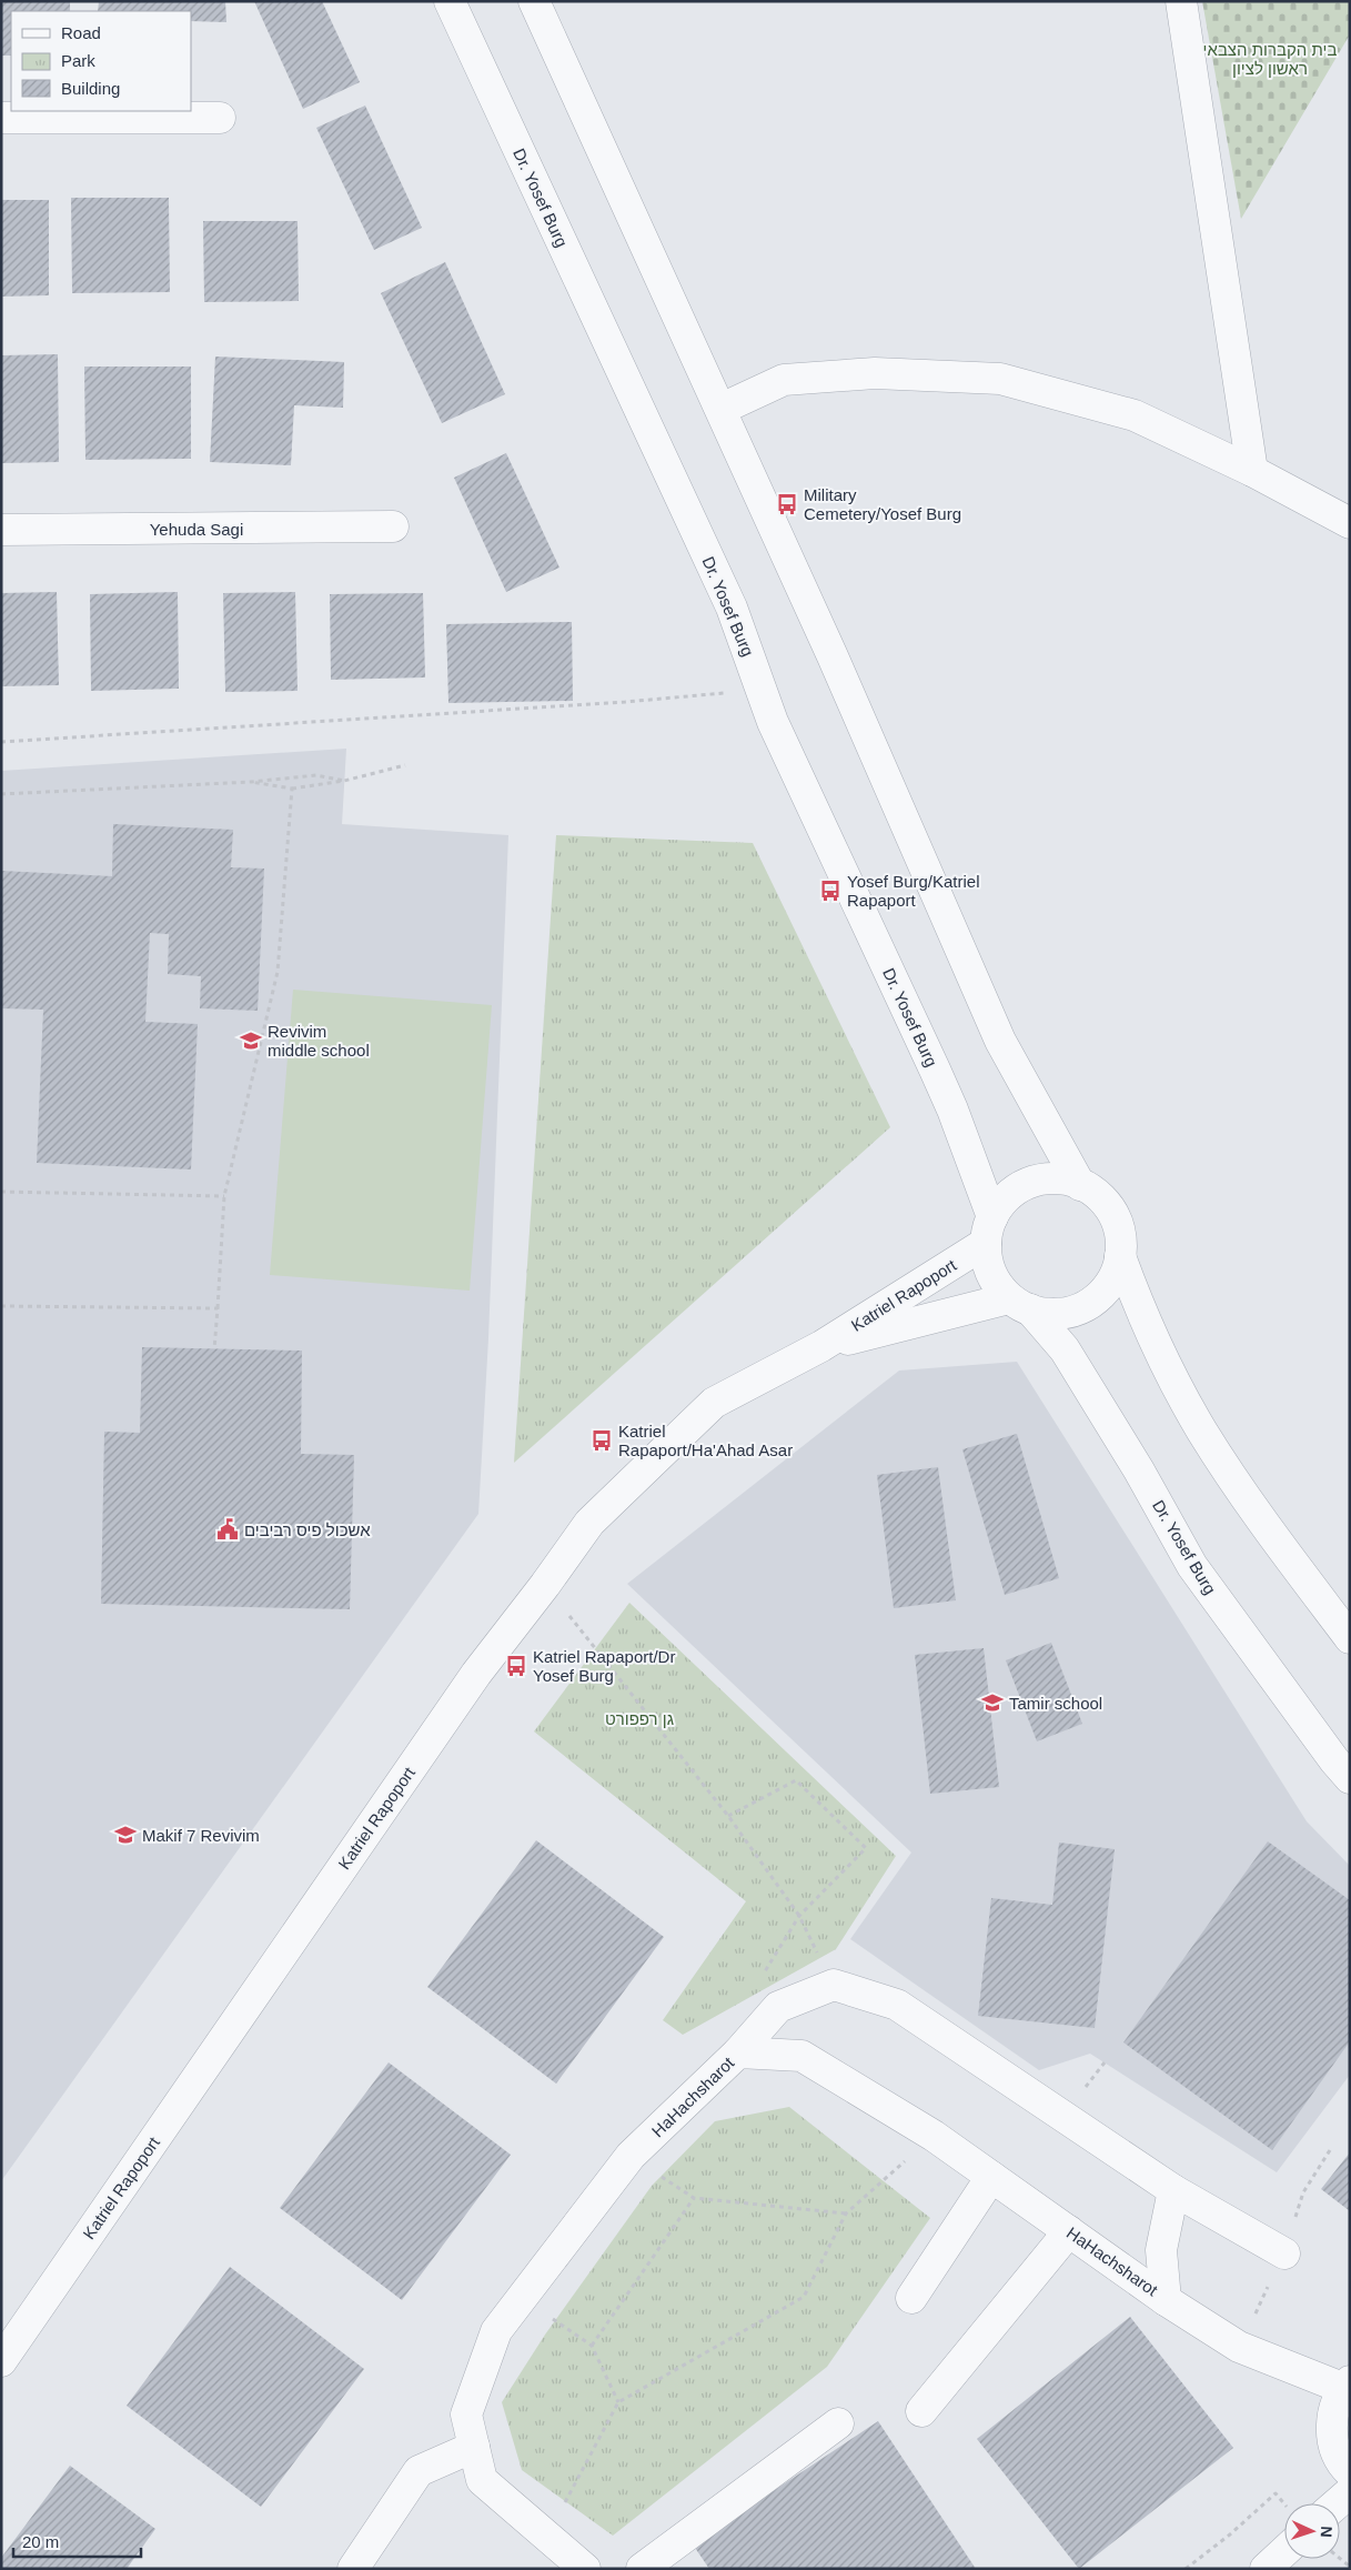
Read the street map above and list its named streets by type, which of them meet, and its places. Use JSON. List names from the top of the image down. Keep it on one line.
{"streets":{"street":["Dr. Yosef Burg","Yehuda Sagi","Katriel Rapoport","HaHachsharot"]},"crossings":[["Dr. Yosef Burg","Katriel Rapoport"]],"parks":["בית הקברות הצבאי ראשון לציון","גן רפפורט"],"places":{"bus stop":["Military Cemetery/Yosef Burg","Yosef Burg/Katriel Rapaport","Katriel Rapaport/Ha'Ahad Asar","Katriel Rapaport/Dr Yosef Burg"],"school or university":["Revivim middle school","Tamir school","Makif 7 Revivim"],"public building":["אשכול פיס רביבים"]},"legend":["Road","Park","Building"],"scale_bar":"20 m","north":"right"}
